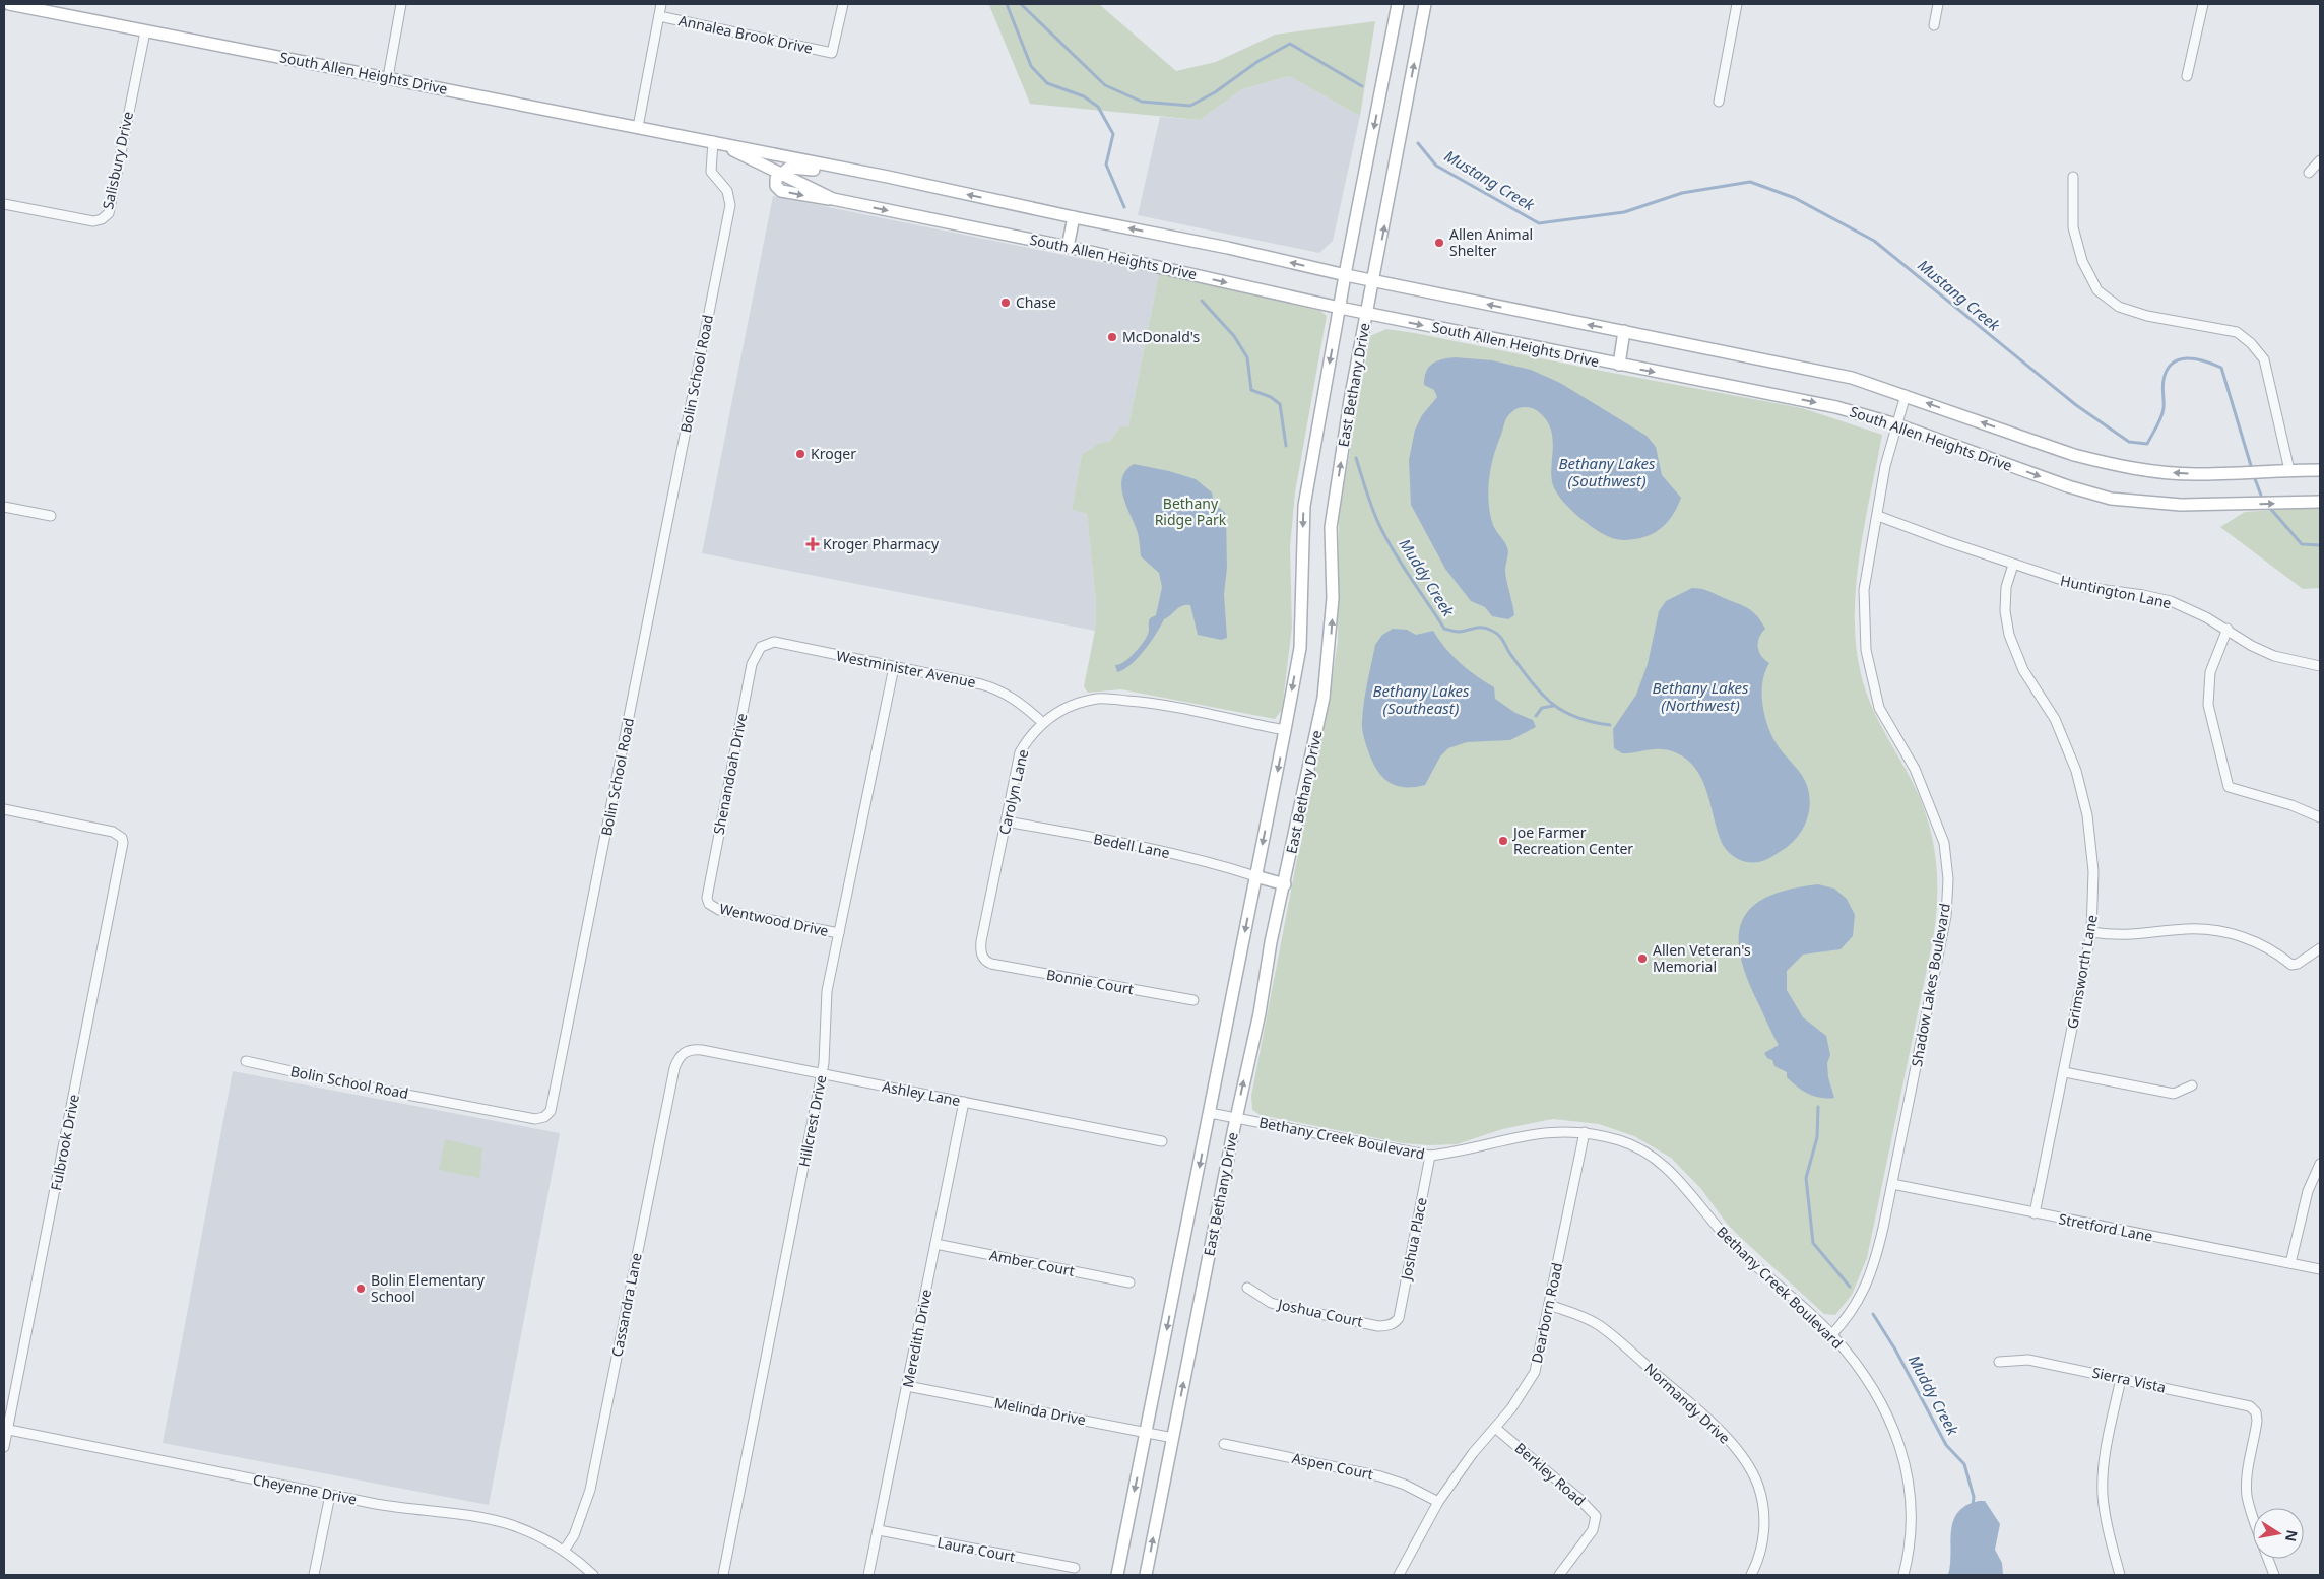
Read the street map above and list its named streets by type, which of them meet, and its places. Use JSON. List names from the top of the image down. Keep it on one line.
{"streets":{"main road":["South Allen Heights Drive","East Bethany Drive"],"street":["Annalea Brook Drive","Salisbury Drive","Bolin School Road","Huntington Lane","Westminister Avenue","Shenandoah Drive","Carolyn Lane","Bedell Lane","Wentwood Drive","Grimsworth Lane","Bonnie Court","Shadow Lakes Boulevard","Ashley Lane","Hillcrest Drive","Bethany Creek Boulevard","Fulbrook Drive","Stretford Lane","Joshua Place","Amber Court","Cassandra Lane","Joshua Court","Dearborn Road","Meredith Drive","Sierra Vista","Normandy Drive","Melinda Drive","Aspen Court","Berkley Road","Cheyenne Drive","Laura Court"]},"crossings":[["South Allen Heights Drive","Salisbury Drive"],["South Allen Heights Drive","Bolin School Road"],["South Allen Heights Drive","East Bethany Drive"],["South Allen Heights Drive","Shadow Lakes Boulevard"],["East Bethany Drive","Carolyn Lane"],["East Bethany Drive","Bedell Lane"],["East Bethany Drive","Bethany Creek Boulevard"],["East Bethany Drive","Melinda Drive"],["Huntington Lane","Grimsworth Lane"],["Huntington Lane","Shadow Lakes Boulevard"],["Westminister Avenue","Shenandoah Drive"],["Westminister Avenue","Carolyn Lane"],["Westminister Avenue","Hillcrest Drive"],["Shenandoah Drive","Wentwood Drive"],["Carolyn Lane","Bedell Lane"],["Carolyn Lane","Bonnie Court"],["Wentwood Drive","Hillcrest Drive"],["Grimsworth Lane","Stretford Lane"],["Shadow Lakes Boulevard","Bethany Creek Boulevard"],["Shadow Lakes Boulevard","Stretford Lane"],["Ashley Lane","Hillcrest Drive"],["Ashley Lane","Cassandra Lane"],["Ashley Lane","Meredith Drive"],["Bethany Creek Boulevard","Joshua Place"],["Bethany Creek Boulevard","Dearborn Road"],["Fulbrook Drive","Cheyenne Drive"],["Joshua Place","Joshua Court"],["Amber Court","Meredith Drive"],["Cassandra Lane","Cheyenne Drive"],["Dearborn Road","Normandy Drive"],["Dearborn Road","Aspen Court"],["Dearborn Road","Berkley Road"],["Meredith Drive","Melinda Drive"],["Meredith Drive","Laura Court"]],"water":["Mustang Creek","Bethany Lakes (Southwest)","Muddy Creek","Bethany Lakes (Northwest)","Bethany Lakes (Southeast)"],"parks":["Bethany Ridge Park"],"places":{"other":["Allen Animal Shelter","Chase","McDonald's","Kroger","Joe Farmer Recreation Center","Allen Veteran's Memorial","Bolin Elementary School"],"health":["Kroger Pharmacy"]},"north":"right"}
